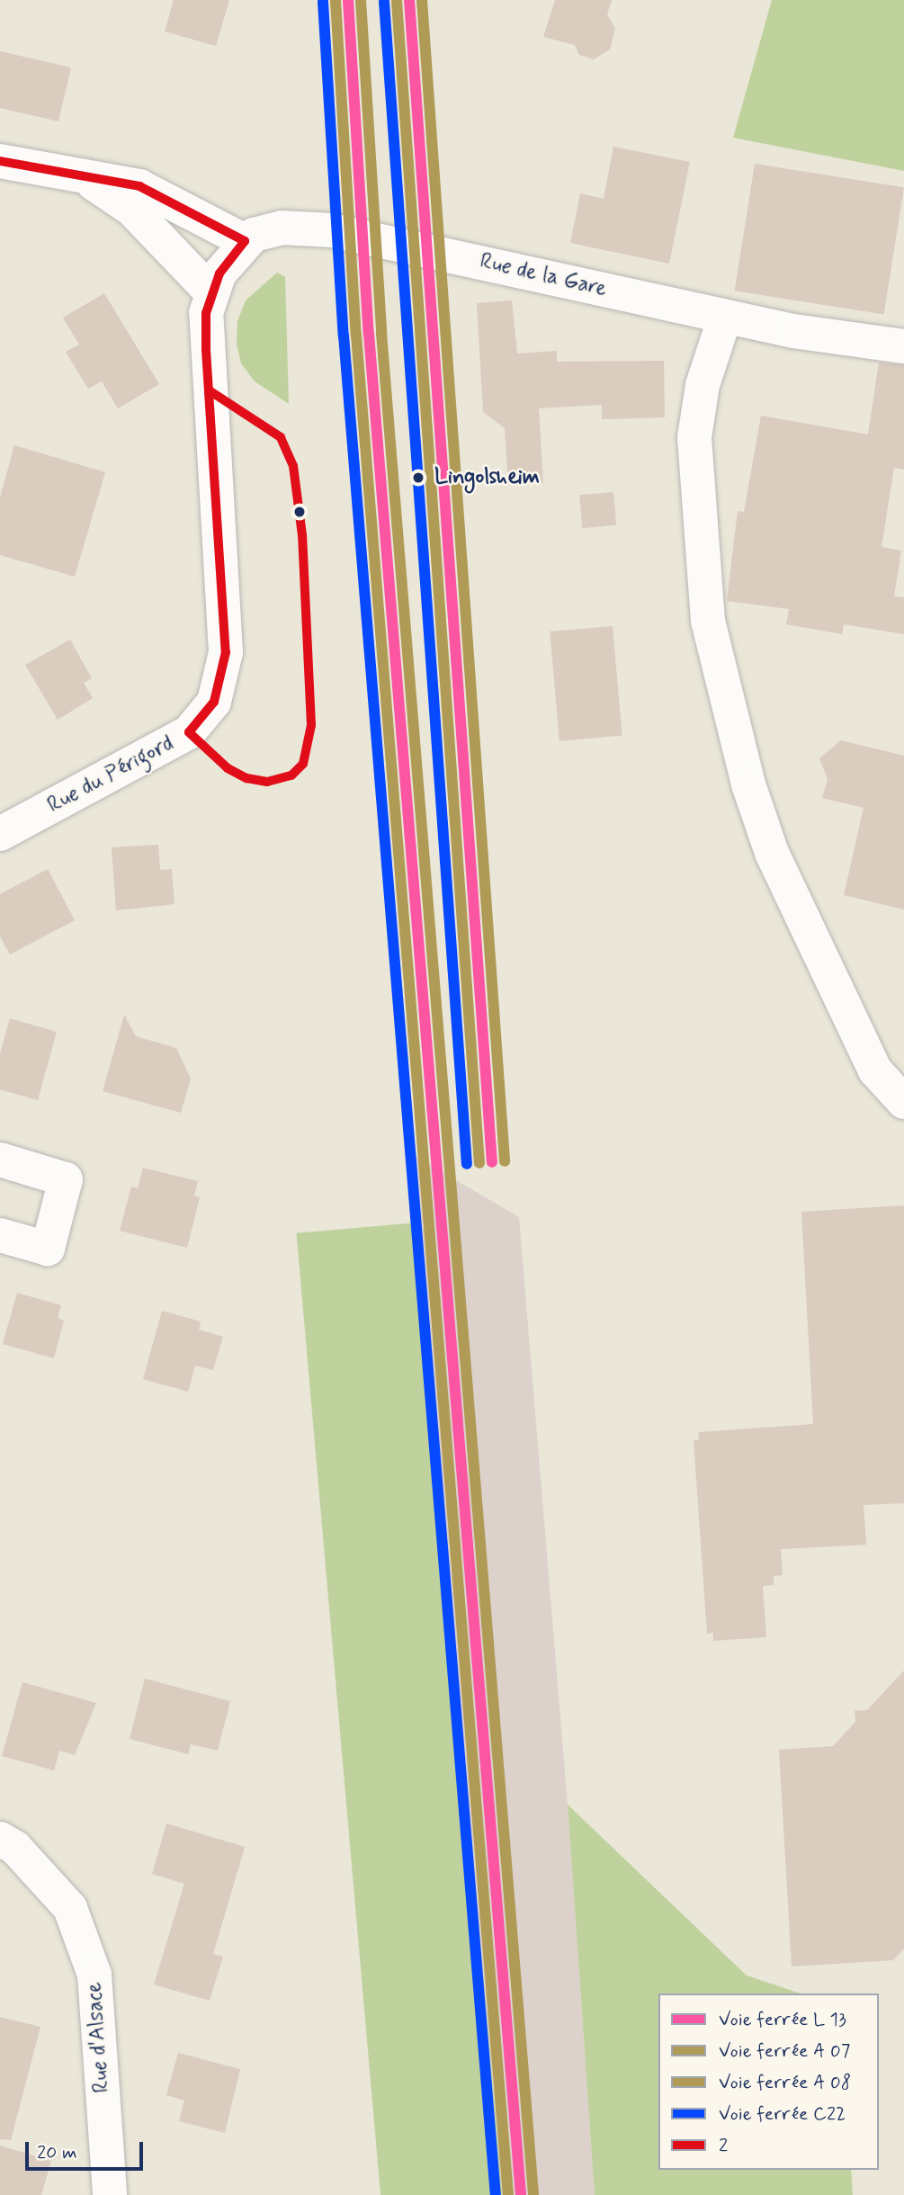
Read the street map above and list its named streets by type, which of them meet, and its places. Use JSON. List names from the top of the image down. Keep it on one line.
{"streets":{"street":["Rue de la Gare","Rue du Périgord","Rue d'Alsace"]},"places":["Lingolsheim"],"lines":["rail line C22","transit line 2"],"legend":["Voie ferrée L 13","Voie ferrée A 07","Voie ferrée A 08","Voie ferrée C22","2"],"scale_bar":"20 m"}
